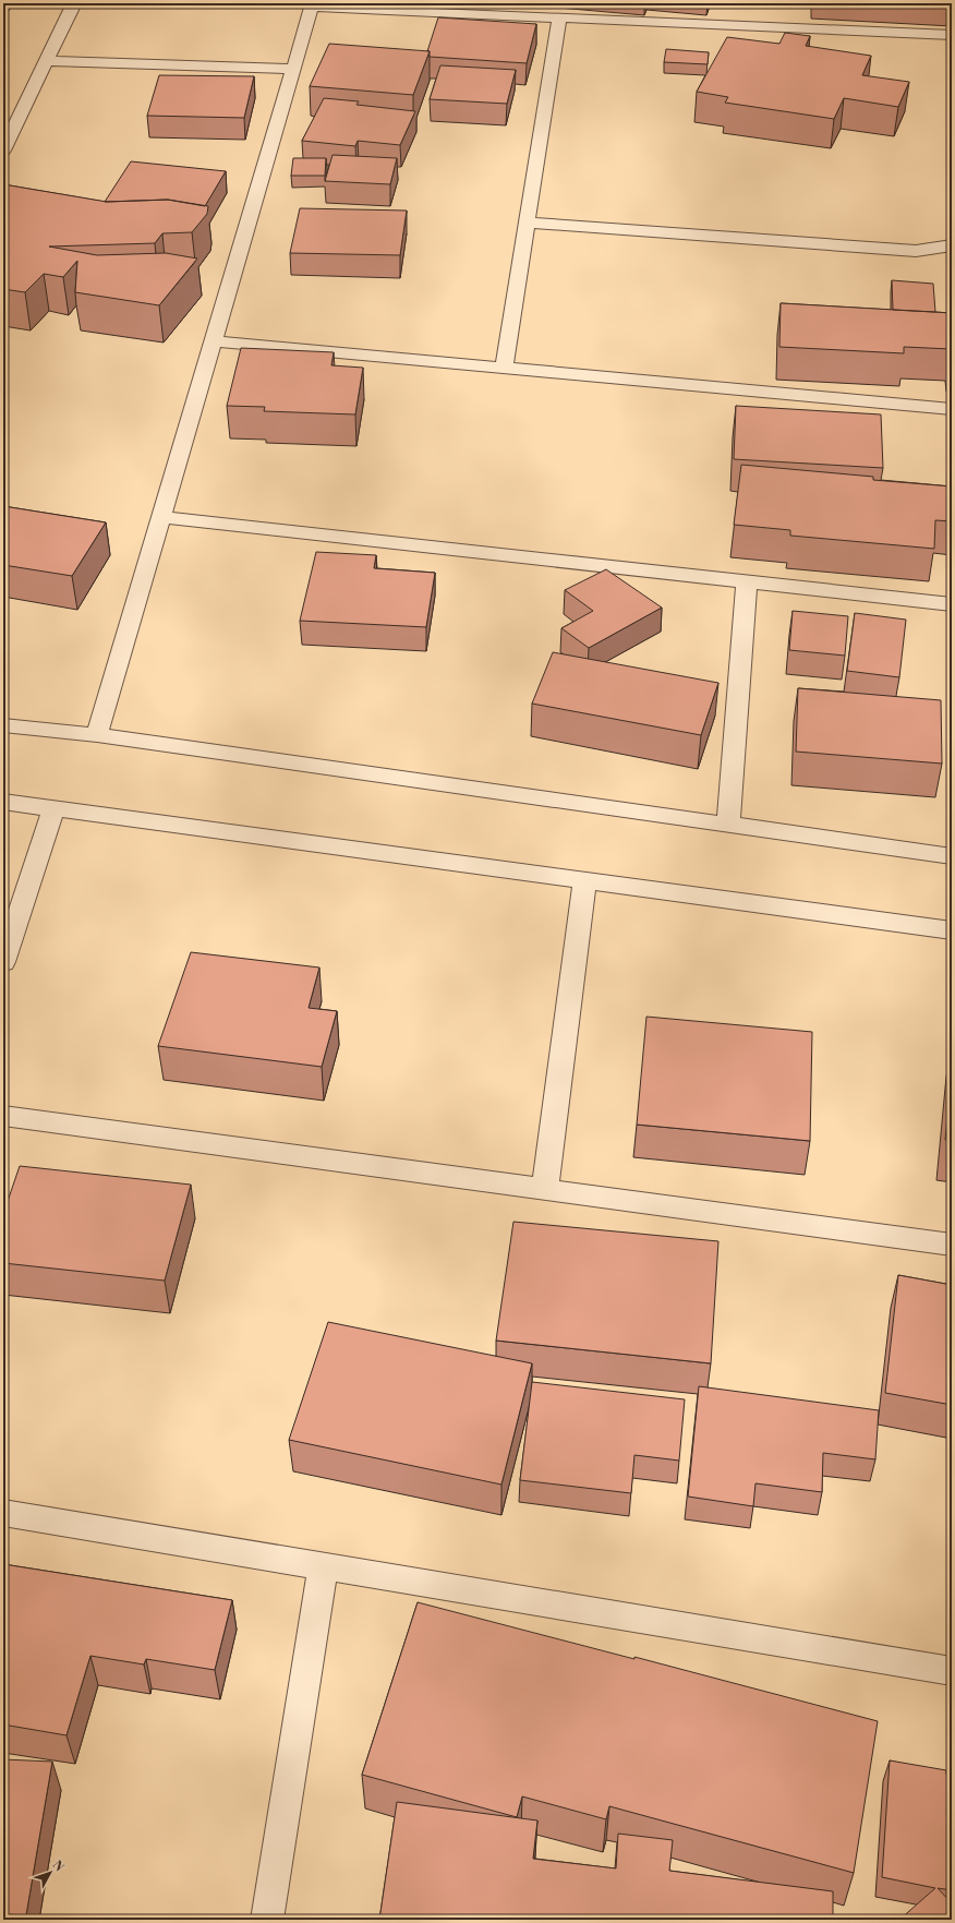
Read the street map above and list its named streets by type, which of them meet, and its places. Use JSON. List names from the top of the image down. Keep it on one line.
{"north":"top right"}
